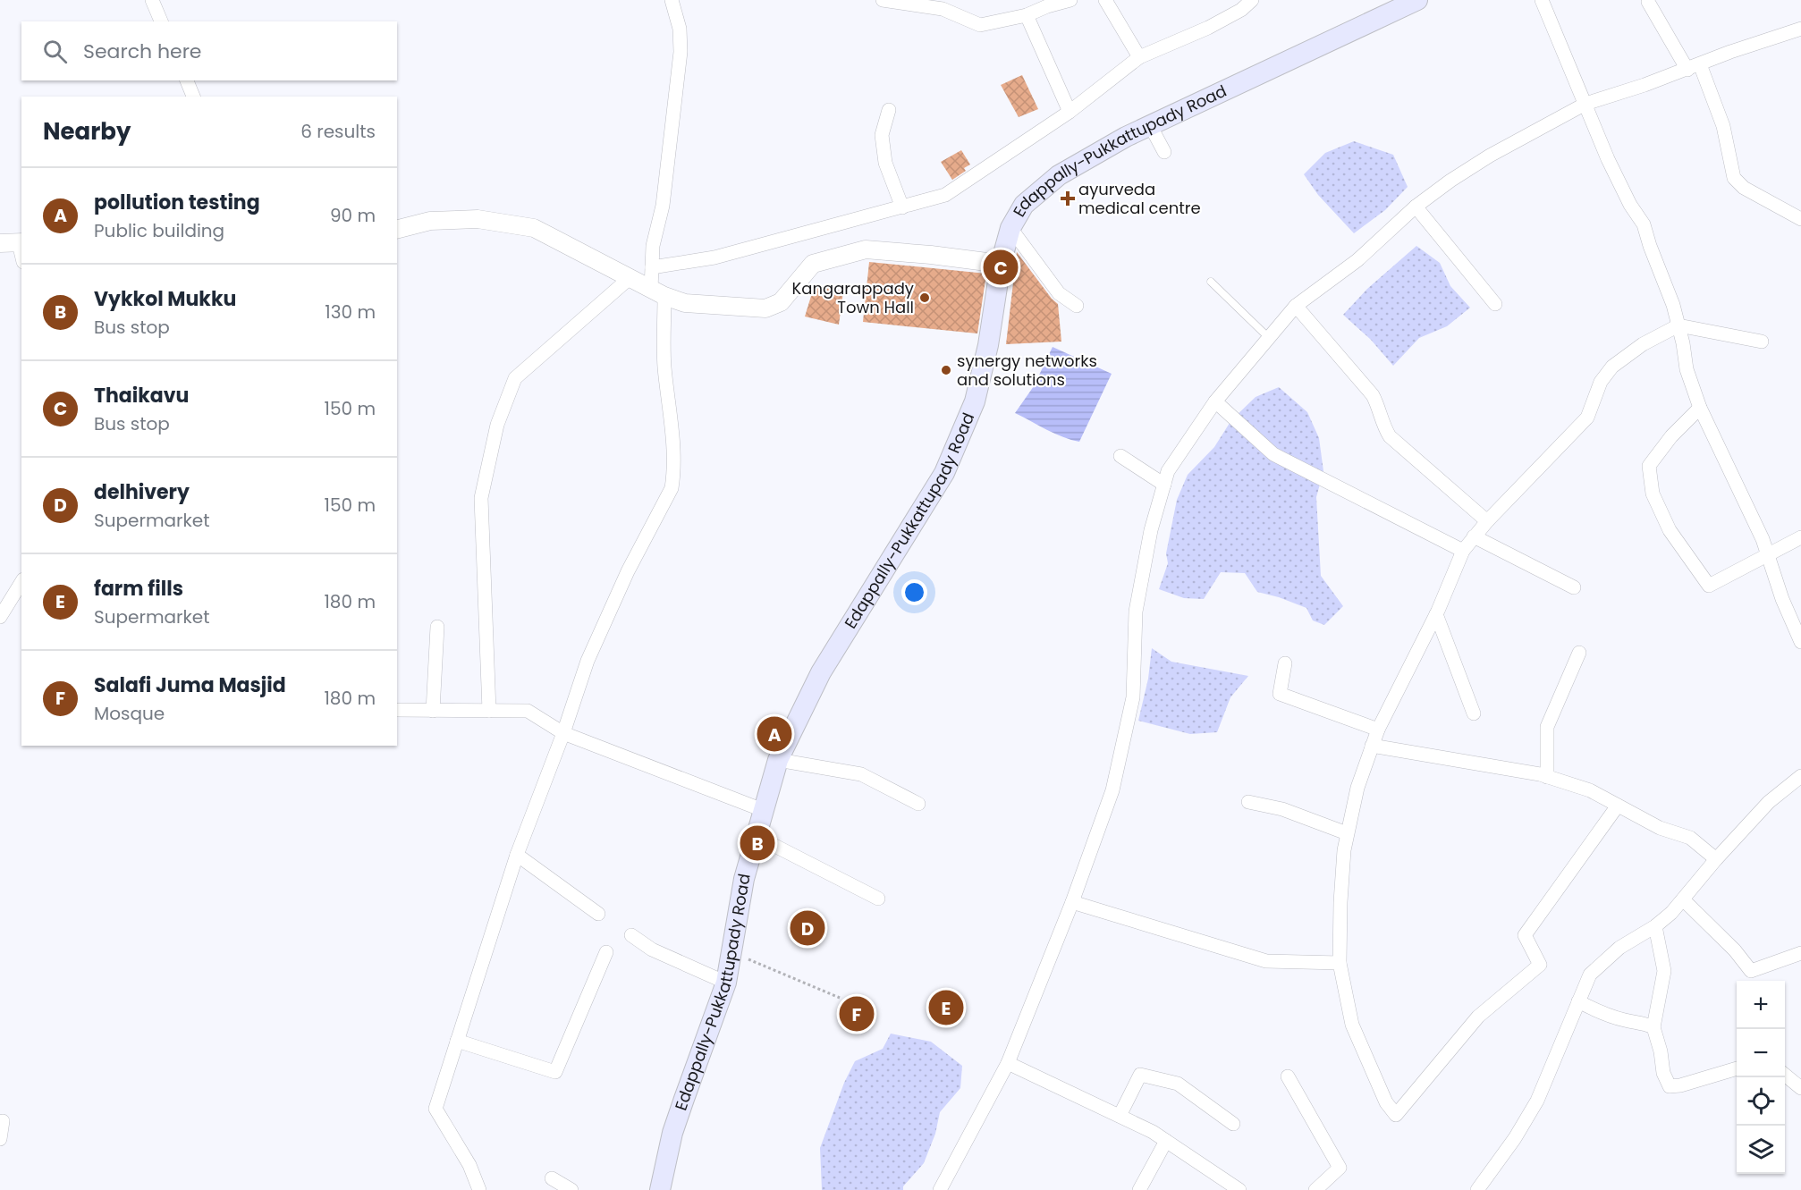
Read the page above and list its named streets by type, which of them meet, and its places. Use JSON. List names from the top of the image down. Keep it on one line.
{"streets":{"main road":["Edappally-Pukkattupady Road"]},"places":{"health":["ayurveda medical centre"],"other":["Kangarappady Town Hall","synergy networks and solutions"]},"page":{"search":"Search here","heading":["Nearby","6 results"],"list":[{"mark":"A","name":"pollution testing","note":"Public building","value":"90 m"},{"mark":"B","name":"Vykkol Mukku","note":"Bus stop","value":"130 m"},{"mark":"C","name":"Thaikavu","note":"Bus stop","value":"150 m"},{"mark":"D","name":"delhivery","note":"Supermarket","value":"150 m"},{"mark":"E","name":"farm fills","note":"Supermarket","value":"180 m"},{"mark":"F","name":"Salafi Juma Masjid","note":"Mosque","value":"180 m"}],"pins":["C","A","B","D","E","F"],"map_buttons":["+","−"]}}
